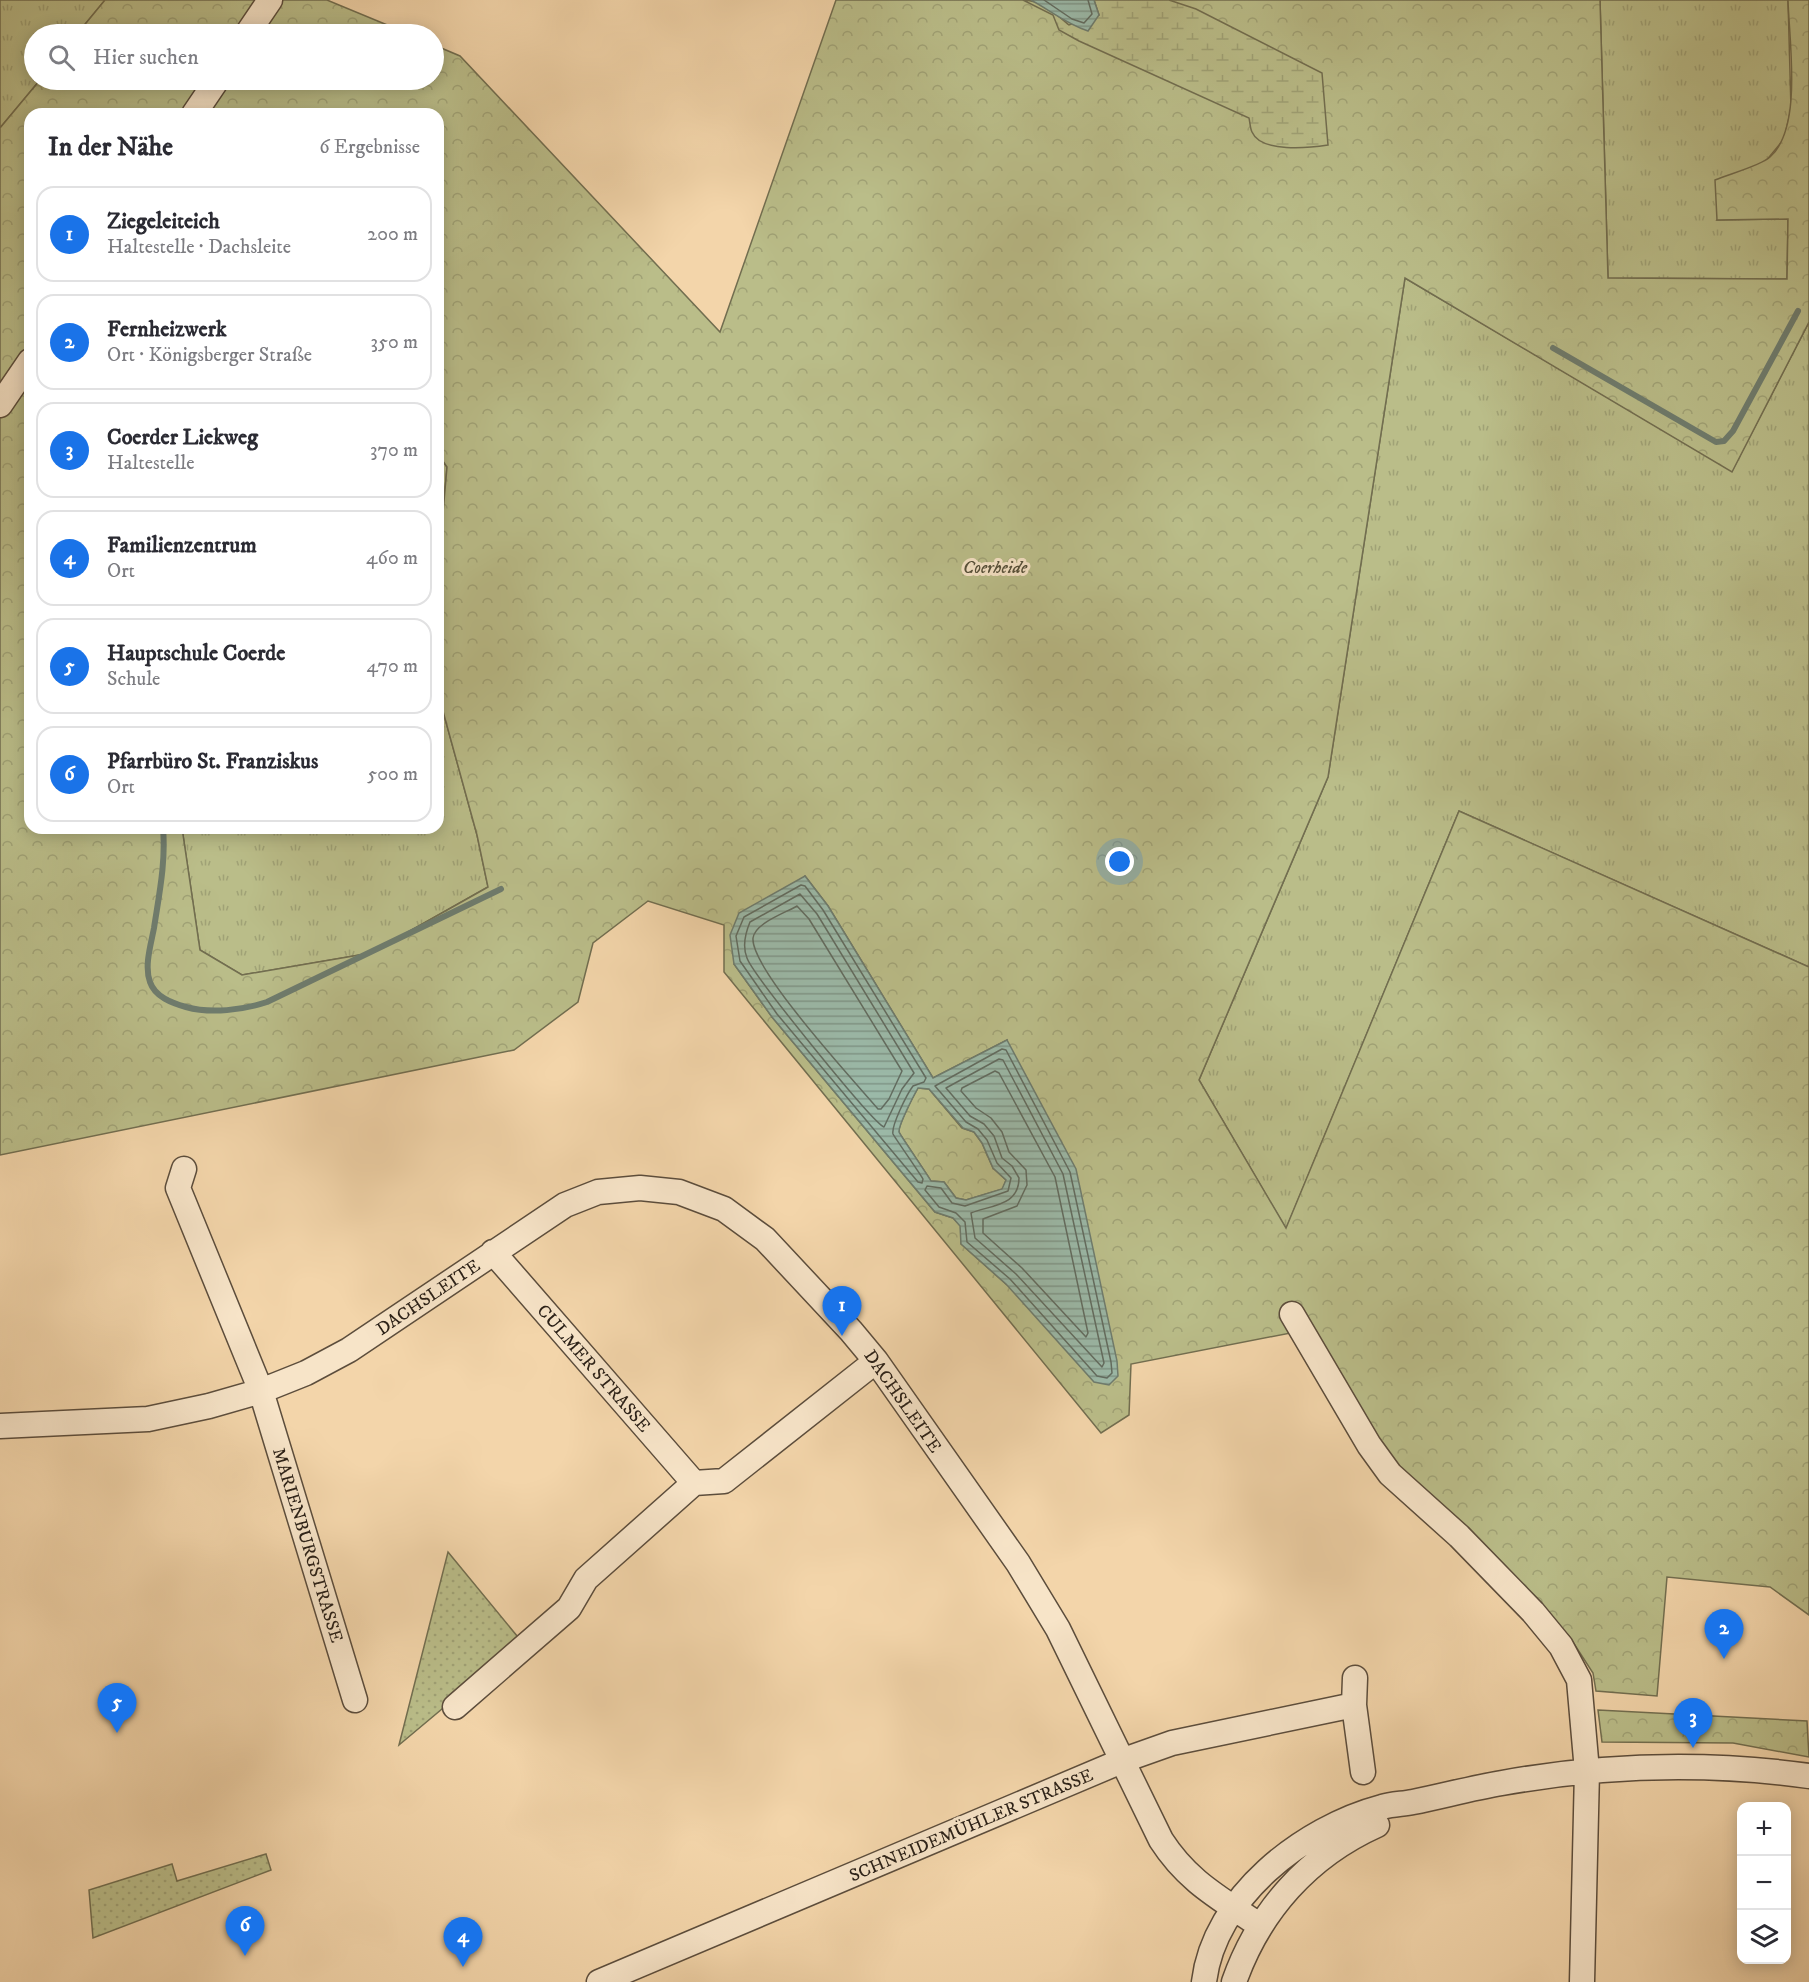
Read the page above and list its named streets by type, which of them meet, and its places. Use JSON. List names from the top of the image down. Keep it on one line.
{"streets":{"street":["DACHSLEITE","CULMER STRASSE","MARIENBURGSTRASSE","SCHNEIDEMÜHLER STRASSE"]},"crossings":[["DACHSLEITE","CULMER STRASSE"],["DACHSLEITE","MARIENBURGSTRASSE"],["DACHSLEITE","SCHNEIDEMÜHLER STRASSE"]],"parks":["Coerheide"],"page":{"search":"Hier suchen","heading":["In der Nähe","6 Ergebnisse"],"list":[{"mark":"1","name":"Ziegeleiteich","note":"Haltestelle · Dachsleite","value":"200 m"},{"mark":"2","name":"Fernheizwerk","note":"Ort · Königsberger Straße","value":"350 m"},{"mark":"3","name":"Coerder Liekweg","note":"Haltestelle","value":"370 m"},{"mark":"4","name":"Familienzentrum","note":"Ort","value":"460 m"},{"mark":"5","name":"Hauptschule Coerde","note":"Schule","value":"470 m"},{"mark":"6","name":"Pfarrbüro St. Franziskus","note":"Ort","value":"500 m"}],"pins":["1","2","5","3","6","4"],"map_buttons":["+","−"]}}
